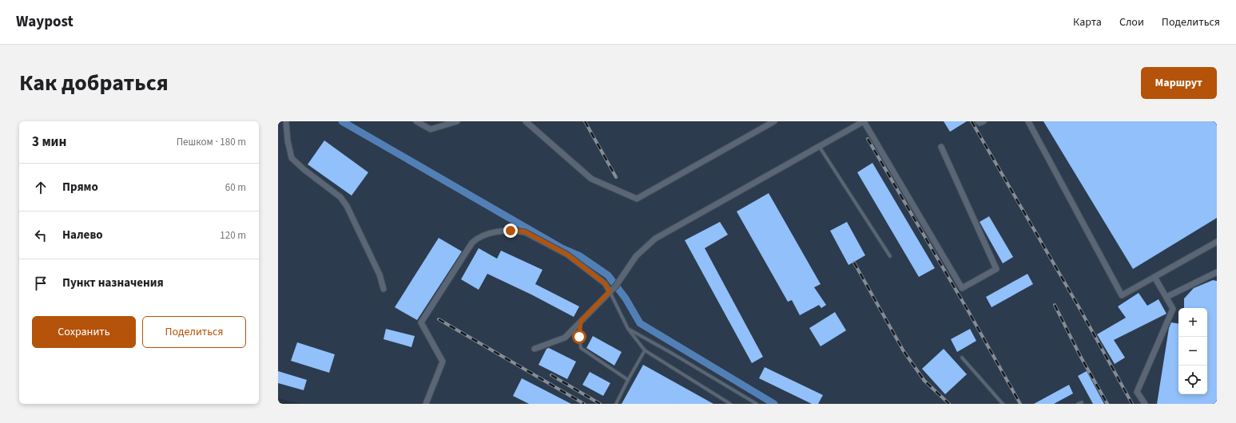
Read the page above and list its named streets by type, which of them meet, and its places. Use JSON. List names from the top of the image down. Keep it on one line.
{"page":{"header":"Waypost","nav":["Карта","Слои","Поделиться"],"title":"Как добраться","buttons":["Маршрут",["Сохранить","Поделиться"]],"heading":["3 мин","Пешком · 180 m"],"list":[["Прямо","60 m"],["Налево","120 m"],"Пункт назначения"],"map_buttons":["+","−"]}}
